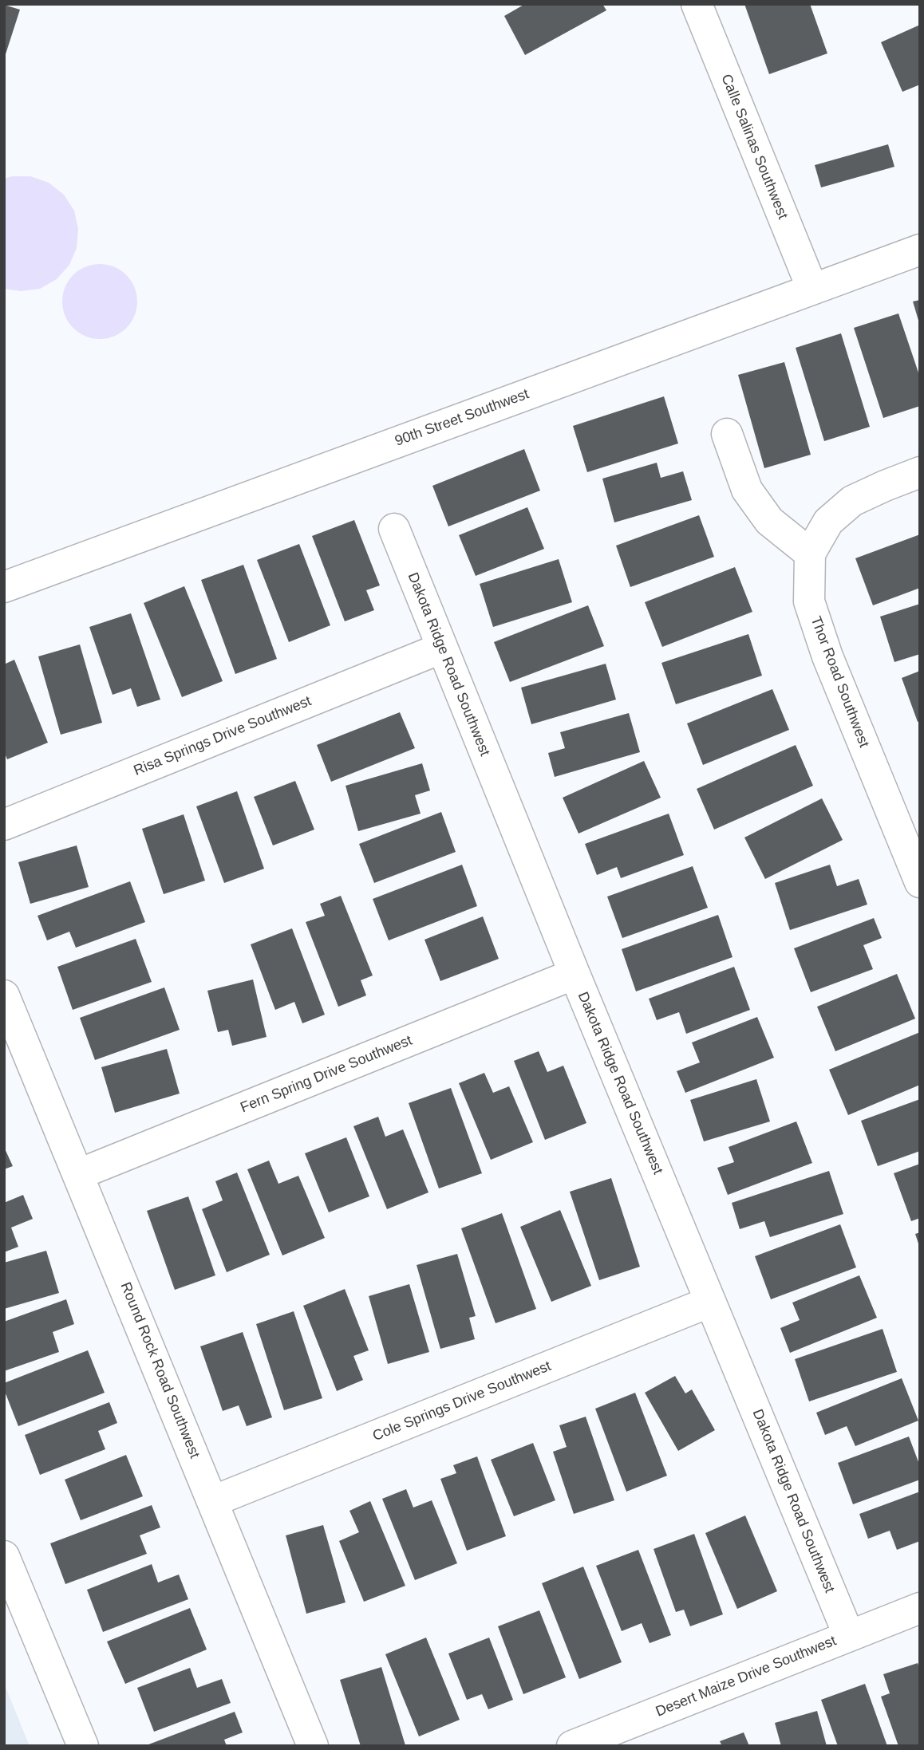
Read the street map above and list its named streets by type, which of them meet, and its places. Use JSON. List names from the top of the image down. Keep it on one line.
{"streets":{"street":["Calle Salinas Southwest","90th Street Southwest","Dakota Ridge Road Southwest","Thor Road Southwest","Risa Springs Drive Southwest","Fern Spring Drive Southwest","Round Rock Road Southwest","Cole Springs Drive Southwest","Desert Maize Drive Southwest"]},"crossings":[["Calle Salinas Southwest","90th Street Southwest"],["Dakota Ridge Road Southwest","Risa Springs Drive Southwest"],["Dakota Ridge Road Southwest","Fern Spring Drive Southwest"],["Dakota Ridge Road Southwest","Cole Springs Drive Southwest"],["Dakota Ridge Road Southwest","Desert Maize Drive Southwest"],["Fern Spring Drive Southwest","Round Rock Road Southwest"],["Round Rock Road Southwest","Cole Springs Drive Southwest"]]}
